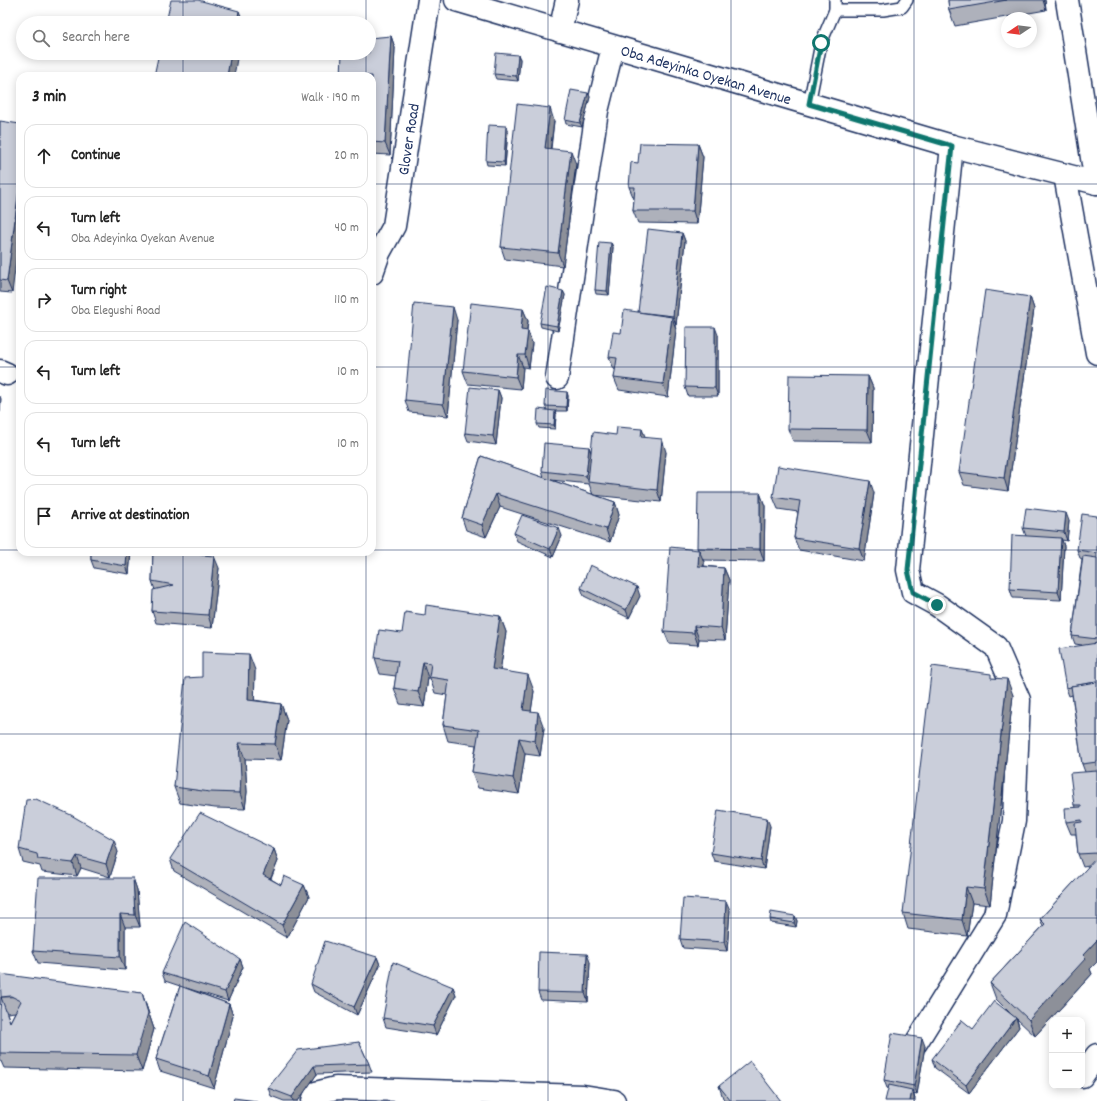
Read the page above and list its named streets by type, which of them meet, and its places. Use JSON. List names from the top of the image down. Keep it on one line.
{"streets":{"street":["Oba Adeyinka Oyekan Avenue","Glover Road"]},"north":"left","page":{"search":"Search here","heading":["3 min","Walk · 190 m"],"list":[["Continue","20 m"],["Turn left","Oba Adeyinka Oyekan Avenue","40 m"],["Turn right","Oba Elegushi Road","110 m"],["Turn left","10 m"],["Turn left","10 m"],"Arrive at destination"],"map_buttons":["+","−"]}}
